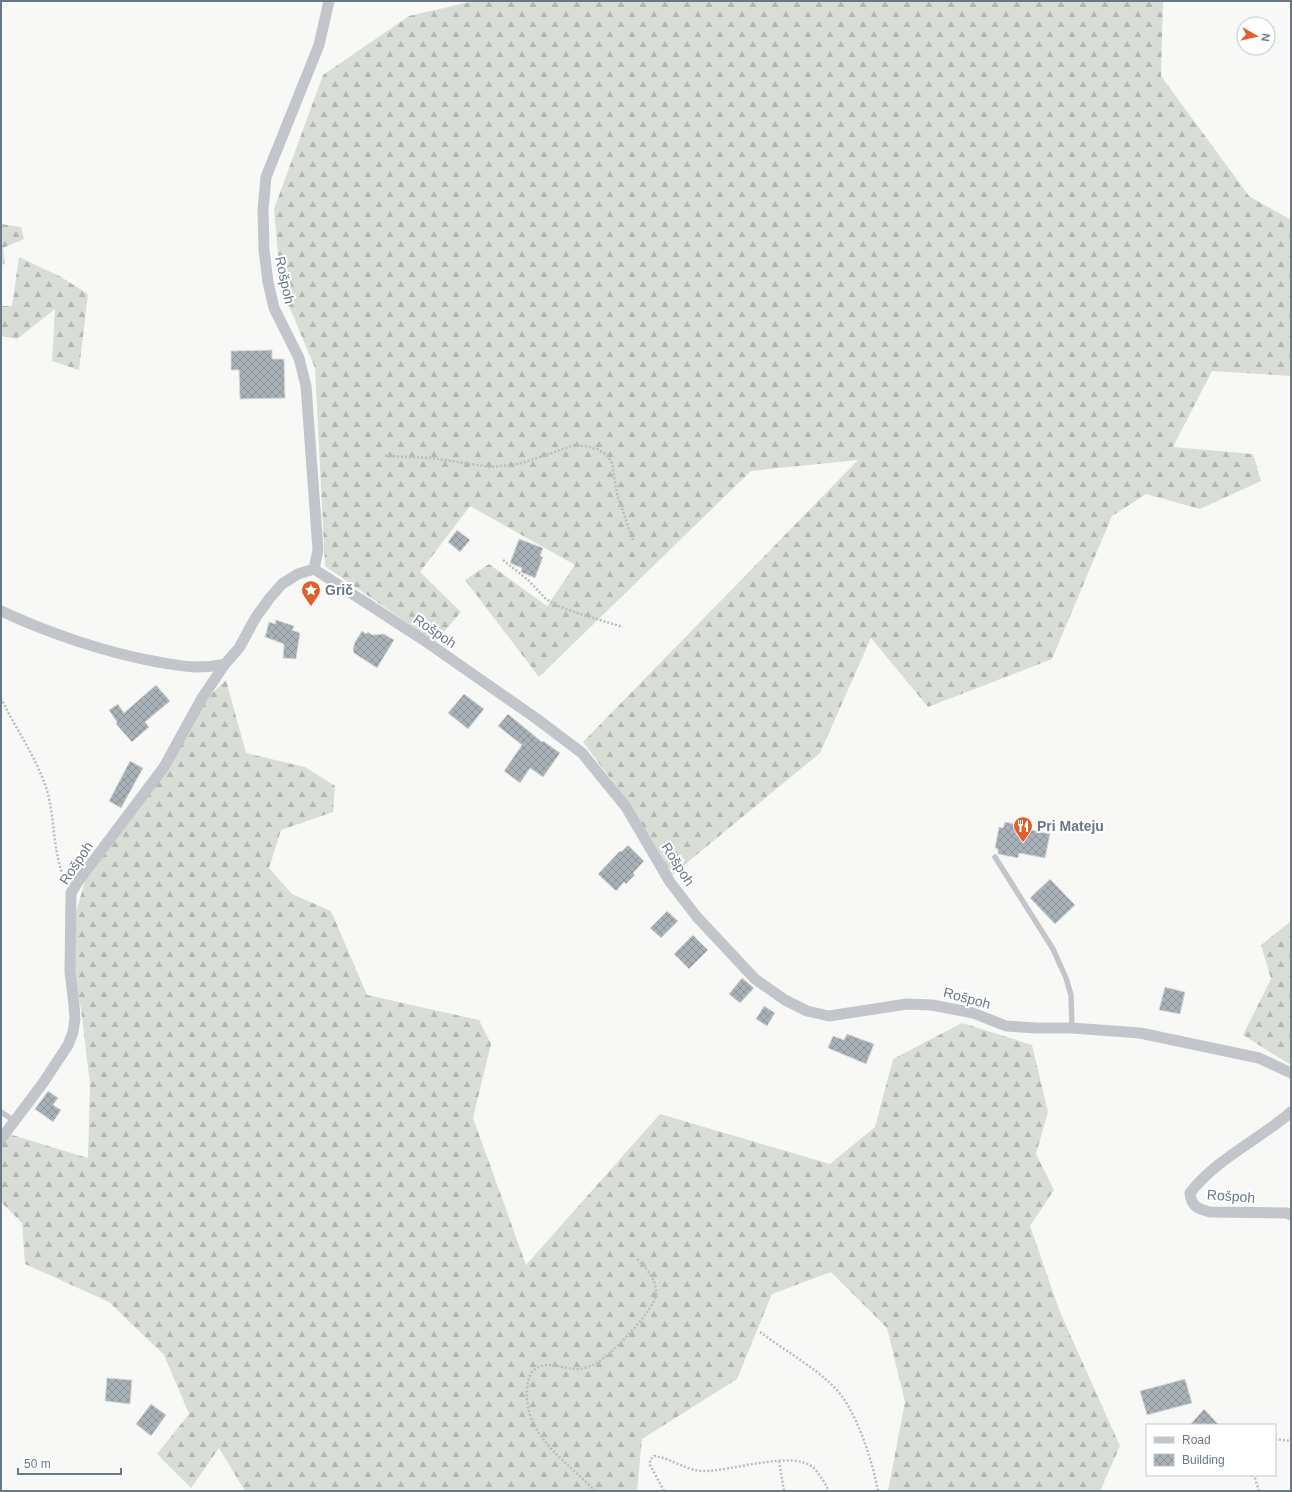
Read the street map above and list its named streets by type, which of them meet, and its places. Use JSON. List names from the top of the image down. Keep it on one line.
{"streets":{"street":["Rošpoh"]},"places":{"place":["Grič"],"restaurant":["Pri Mateju"]},"legend":["Road","Building"],"scale_bar":"50 m","north":"right"}
